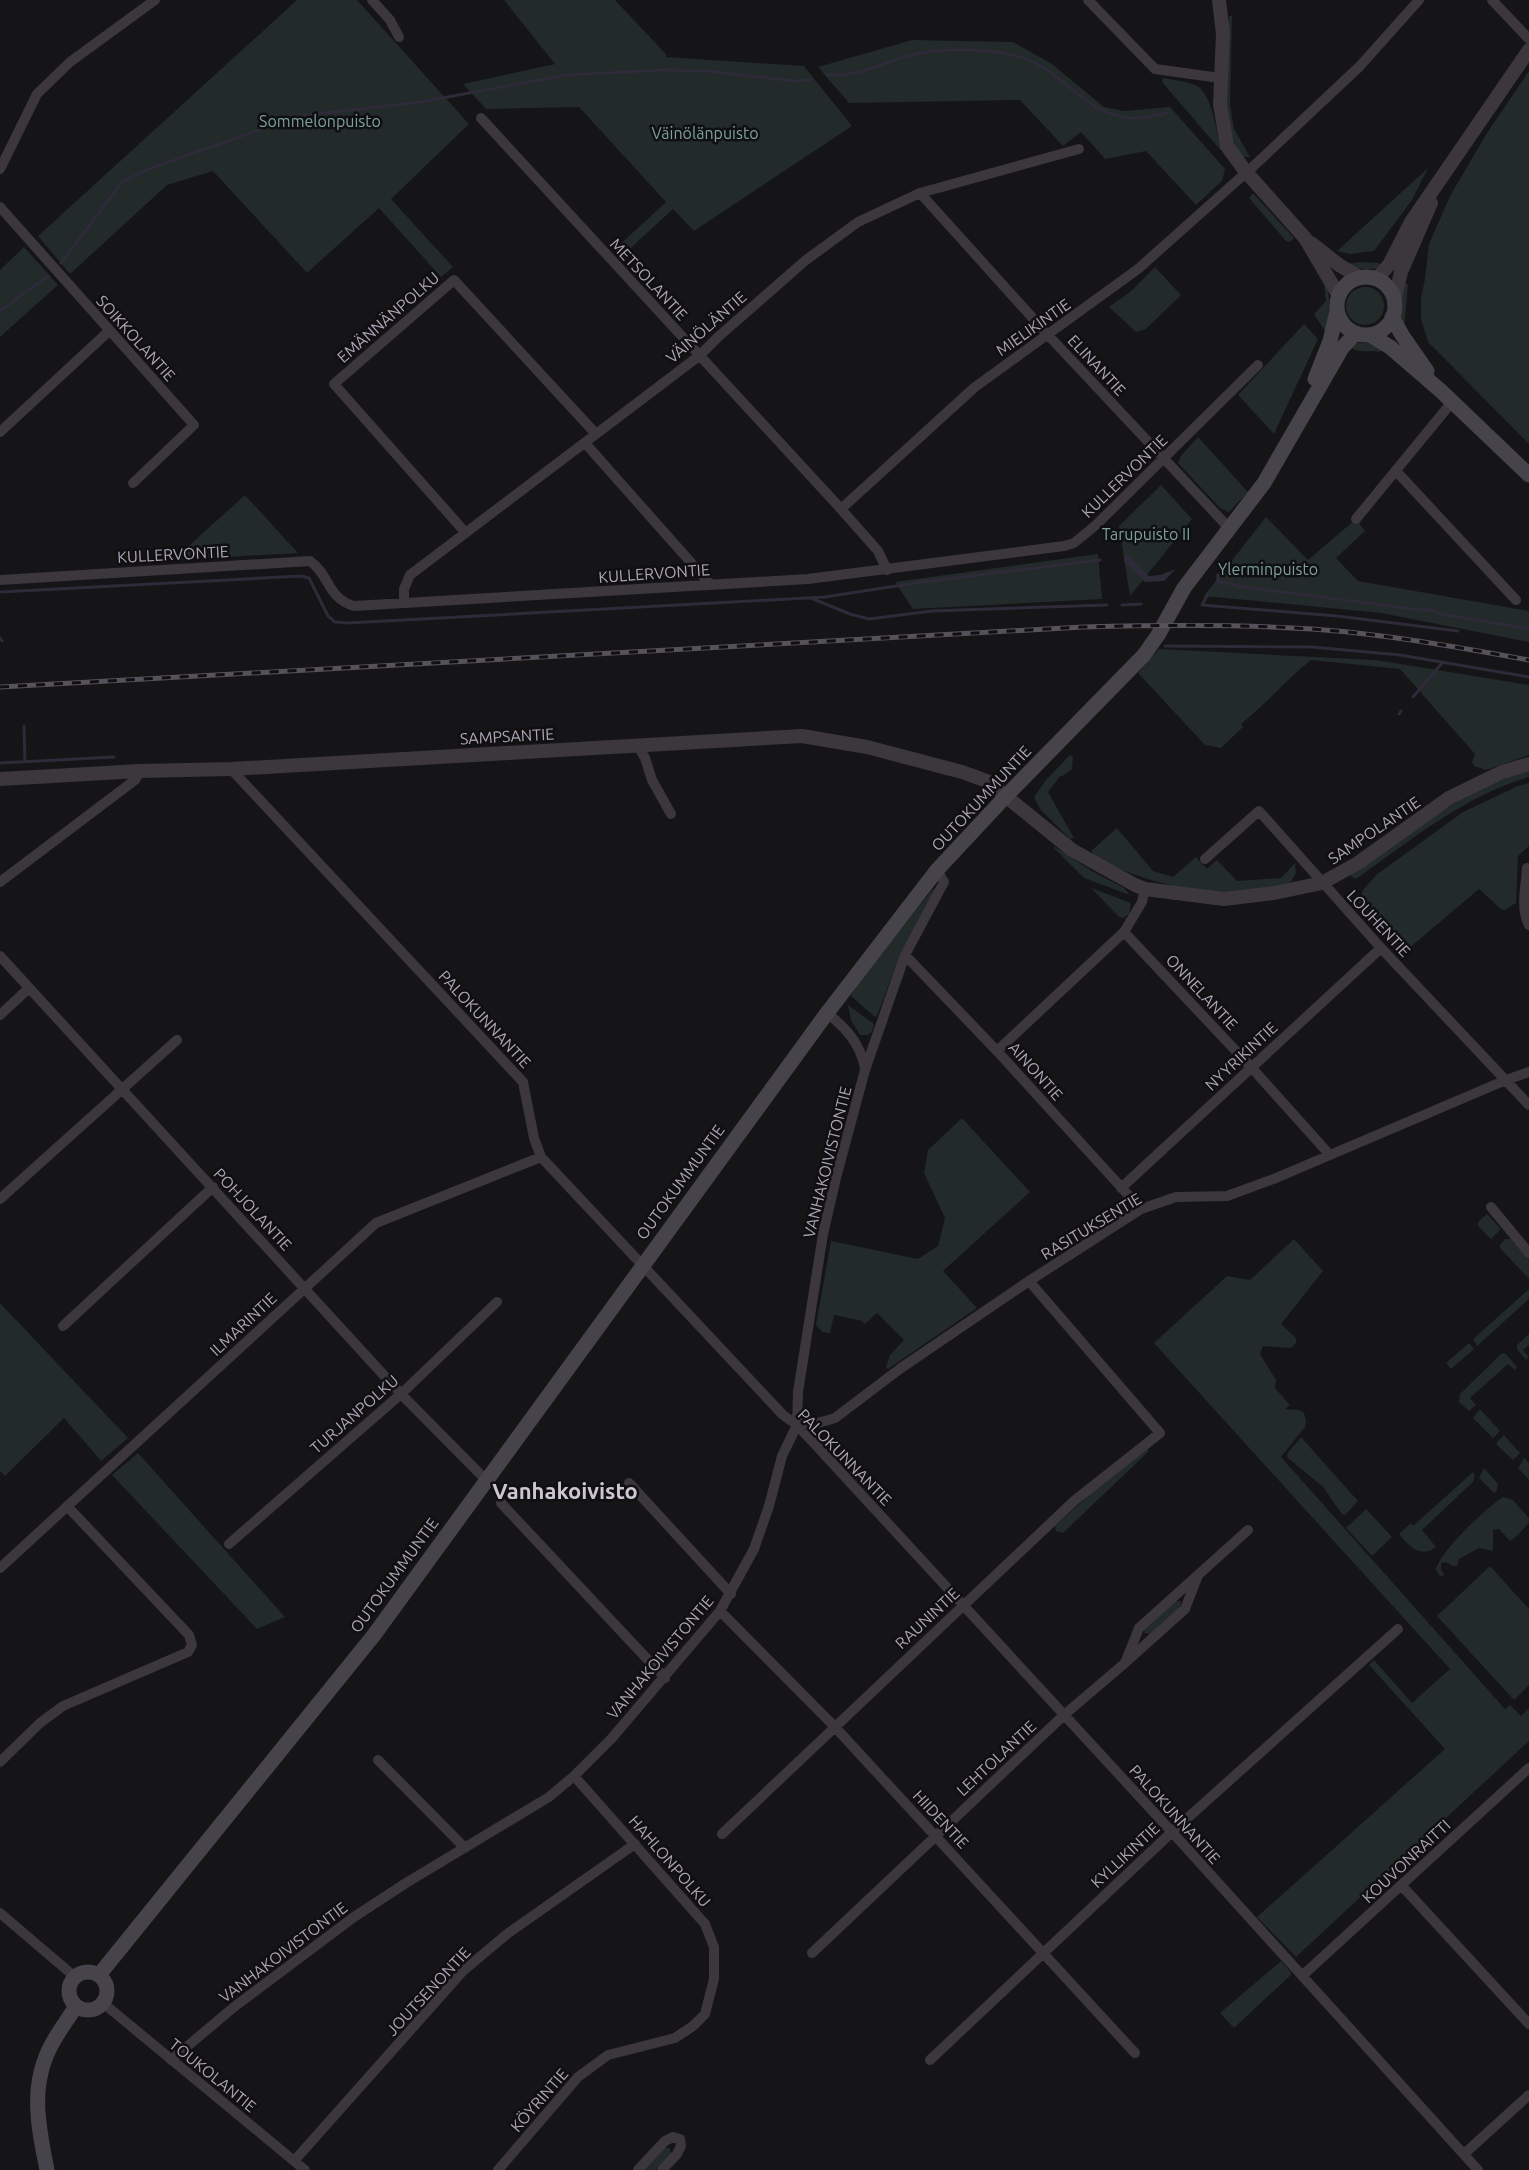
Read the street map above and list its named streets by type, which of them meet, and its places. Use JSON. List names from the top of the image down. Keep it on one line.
{"streets":{"main road":["OUTOKUMMUNTIE"],"street":["METSOLANTIE","EMÄNNÄNPOLKU","VÄINÖLÄNTIE","MIELIKINTIE","SOIKKOLANTIE","ELINANTIE","KULLERVONTIE","SAMPSANTIE","SAMPOLANTIE","LOUHENTIE","ONNELANTIE","PALOKUNNANTIE","NYYRIKINTIE","AINONTIE","VANHAKOIVISTONTIE","POHJOLANTIE","RASITUKSENTIE","ILMARINTIE","TURJANPOLKU","RAUNINTIE","LEHTOLANTIE","HIIDENTIE","KYLLIKINTIE","HAHLONPOLKU","KOUVONRAITTI","JOUTSENONTIE","TOUKOLANTIE","KÖYRINTIE"]},"crossings":[["METSOLANTIE","VÄINÖLÄNTIE"],["METSOLANTIE","MIELIKINTIE"],["METSOLANTIE","KULLERVONTIE"],["EMÄNNÄNPOLKU","VÄINÖLÄNTIE"],["VÄINÖLÄNTIE","ELINANTIE"],["VÄINÖLÄNTIE","KULLERVONTIE"],["MIELIKINTIE","ELINANTIE"],["ELINANTIE","KULLERVONTIE"],["ELINANTIE","OUTOKUMMUNTIE"],["SAMPSANTIE","OUTOKUMMUNTIE"],["SAMPSANTIE","SAMPOLANTIE"],["SAMPSANTIE","PALOKUNNANTIE"],["OUTOKUMMUNTIE","SAMPOLANTIE"],["OUTOKUMMUNTIE","PALOKUNNANTIE"],["OUTOKUMMUNTIE","VANHAKOIVISTONTIE"],["OUTOKUMMUNTIE","POHJOLANTIE"],["OUTOKUMMUNTIE","TOUKOLANTIE"],["SAMPOLANTIE","LOUHENTIE"],["LOUHENTIE","NYYRIKINTIE"],["LOUHENTIE","RASITUKSENTIE"],["ONNELANTIE","NYYRIKINTIE"],["ONNELANTIE","RASITUKSENTIE"],["PALOKUNNANTIE","VANHAKOIVISTONTIE"],["PALOKUNNANTIE","RASITUKSENTIE"],["PALOKUNNANTIE","ILMARINTIE"],["PALOKUNNANTIE","RAUNINTIE"],["PALOKUNNANTIE","LEHTOLANTIE"],["PALOKUNNANTIE","KYLLIKINTIE"],["PALOKUNNANTIE","KOUVONRAITTI"],["NYYRIKINTIE","AINONTIE"],["AINONTIE","VANHAKOIVISTONTIE"],["AINONTIE","RASITUKSENTIE"],["VANHAKOIVISTONTIE","RASITUKSENTIE"],["VANHAKOIVISTONTIE","HIIDENTIE"],["VANHAKOIVISTONTIE","HAHLONPOLKU"],["VANHAKOIVISTONTIE","TOUKOLANTIE"],["POHJOLANTIE","ILMARINTIE"],["POHJOLANTIE","TURJANPOLKU"],["RASITUKSENTIE","RAUNINTIE"],["RAUNINTIE","HIIDENTIE"],["LEHTOLANTIE","HIIDENTIE"],["HIIDENTIE","KYLLIKINTIE"],["HAHLONPOLKU","JOUTSENONTIE"],["HAHLONPOLKU","KÖYRINTIE"],["JOUTSENONTIE","TOUKOLANTIE"]],"districts":["Vanhakoivisto"],"parks":["Sommelonpuisto","Väinölänpuisto","Tarupuisto II","Ylerminpuisto"]}
